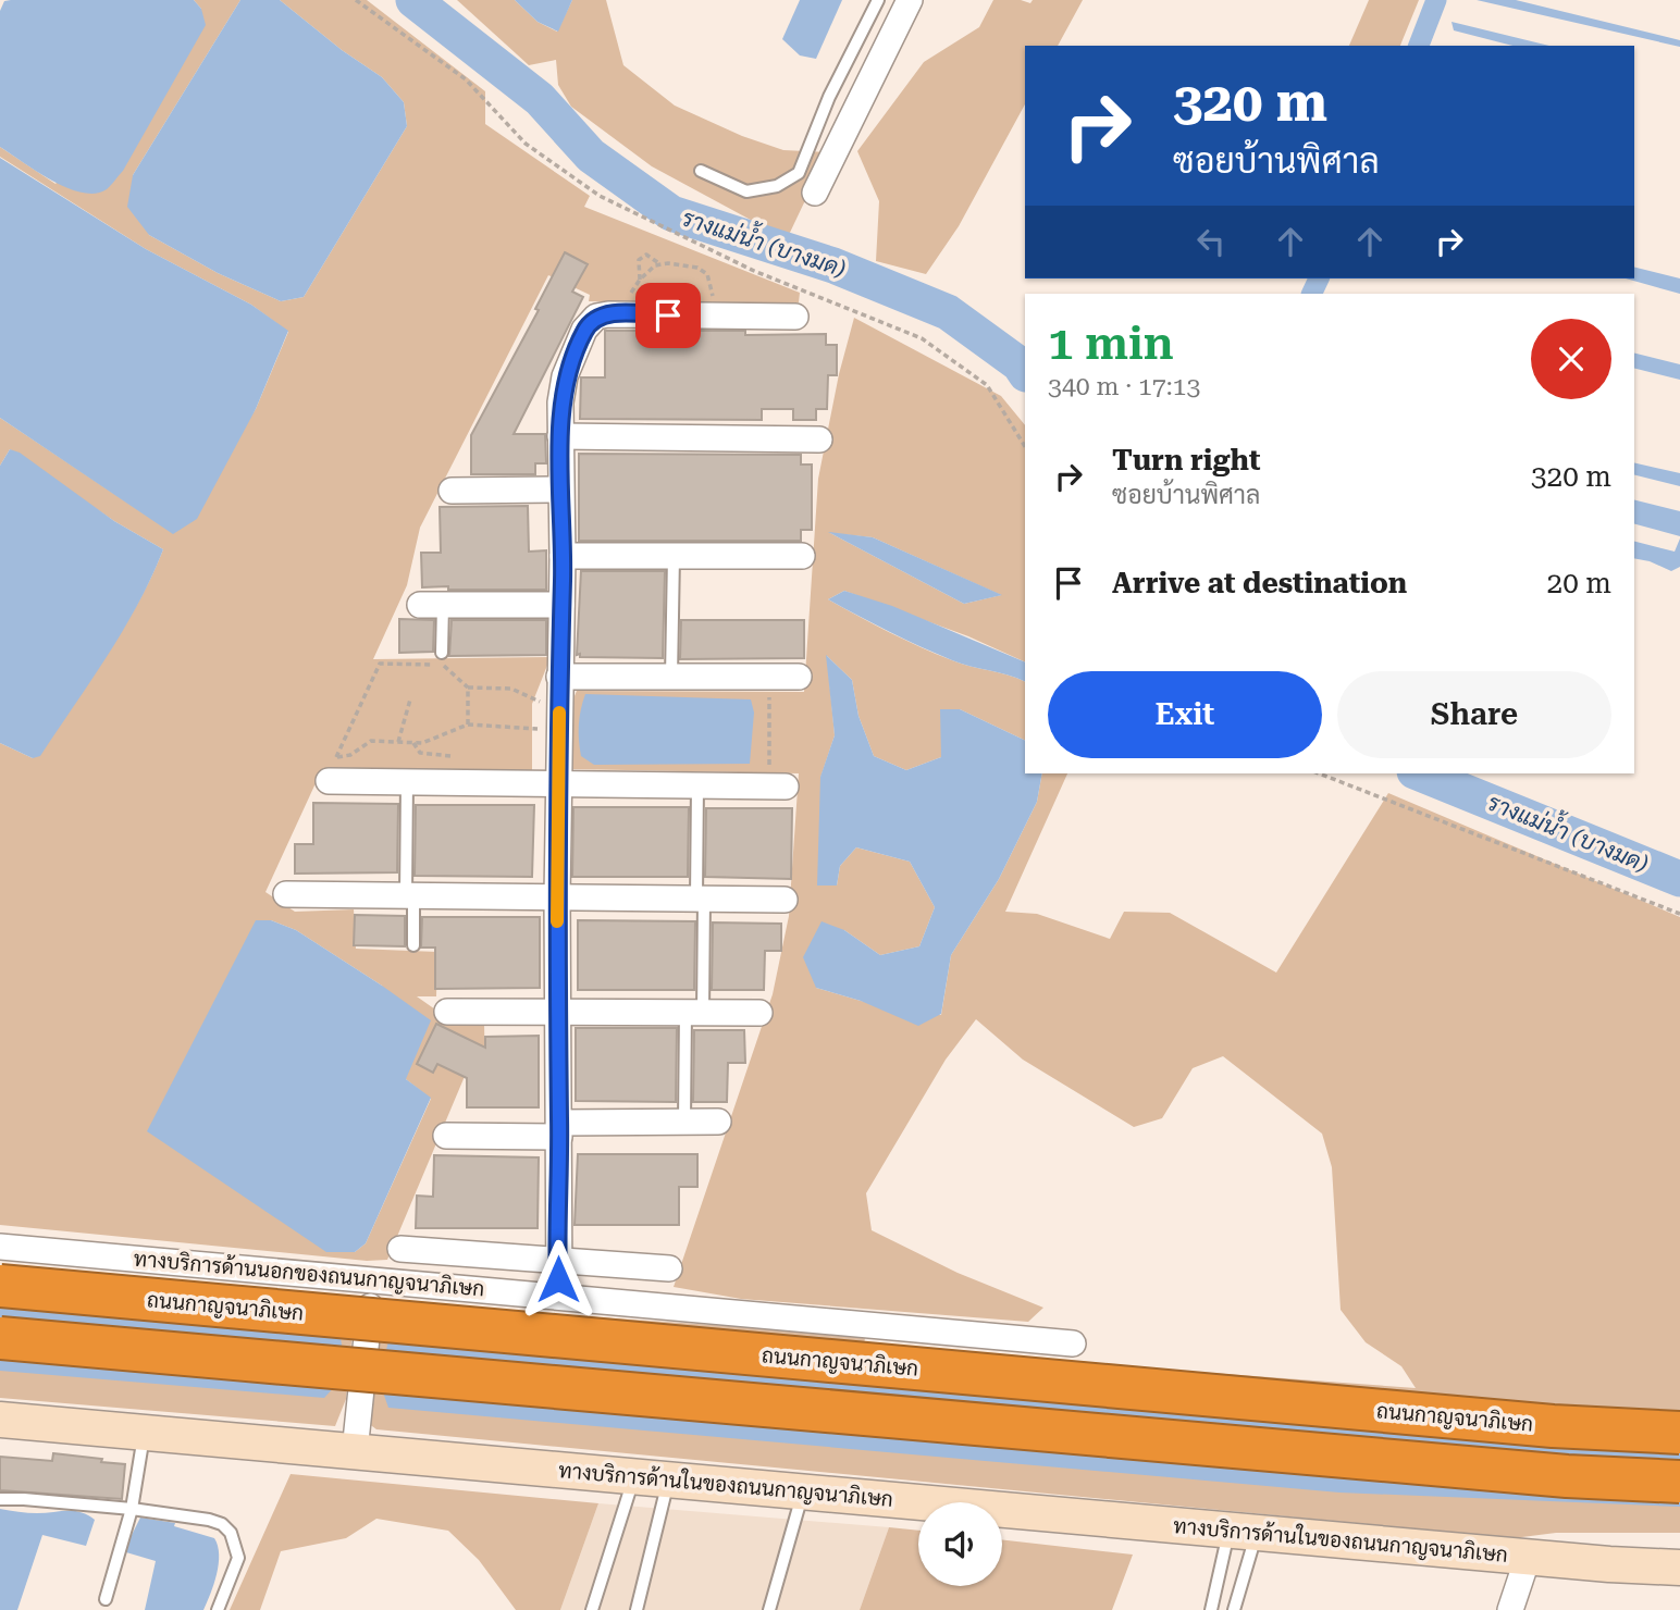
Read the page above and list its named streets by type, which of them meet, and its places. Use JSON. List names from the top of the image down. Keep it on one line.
{"streets":{"highway":["ถนนกาญจนาภิเษก"],"main road":["ทางบริการด้านในของถนนกาญจนาภิเษก"],"street":["ทางบริการด้านนอกของถนนกาญจนาภิเษก"]},"water":["รางแม่น้ำ (บางมด)"],"page":{"turn":["320 m","ซอยบ้านพิศาล"],"heading":["1 min","340 m · 17:13"],"list":[{"name":"Turn right","note":"ซอยบ้านพิศาล","value":"320 m"},{"name":"Arrive at destination","value":"20 m"}],"buttons":["Exit","Share"]}}
